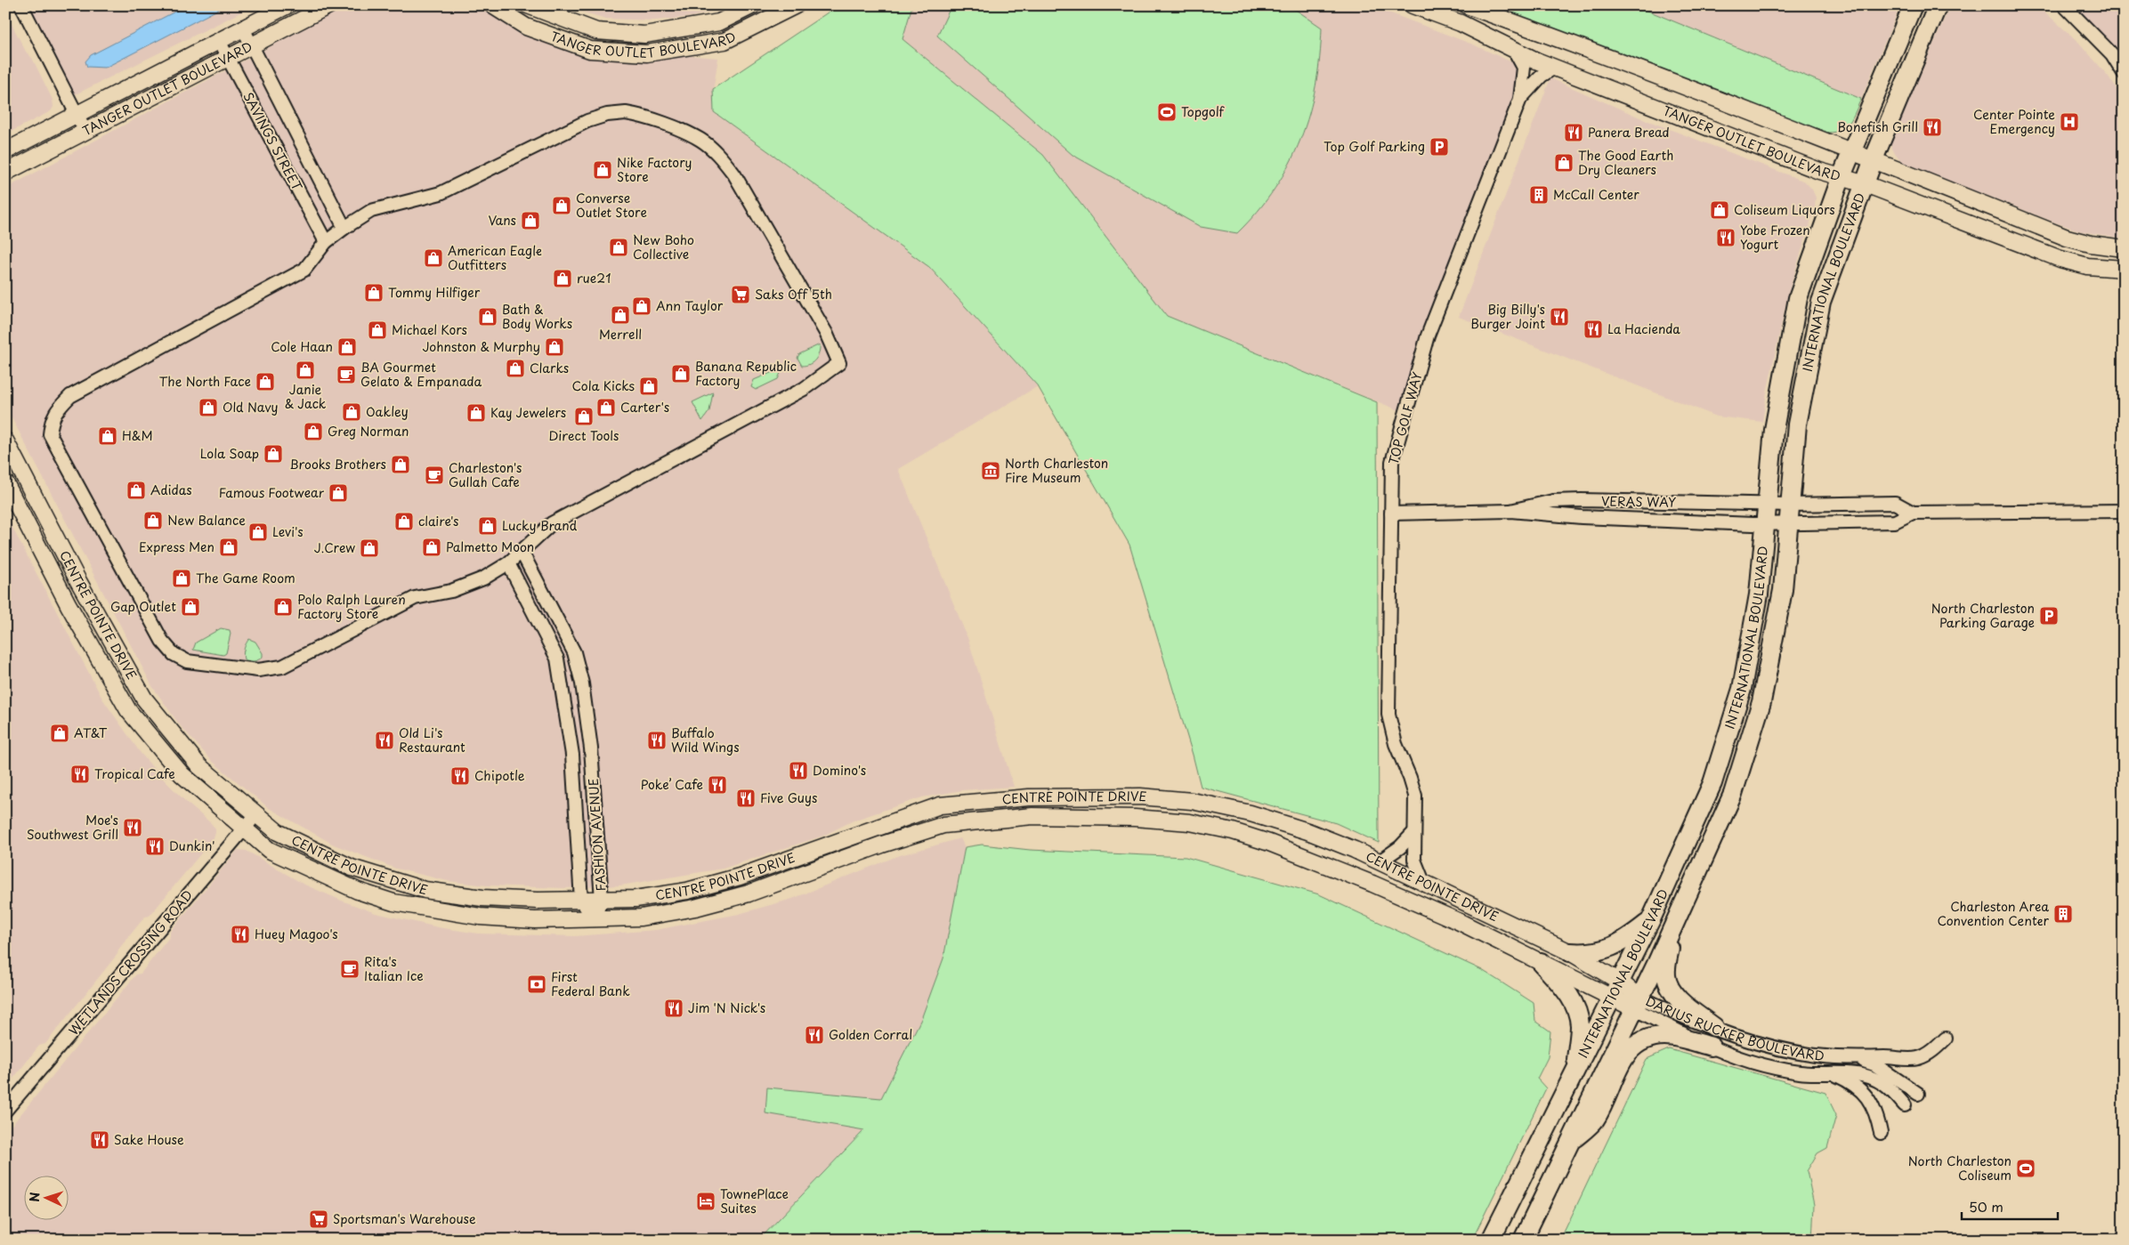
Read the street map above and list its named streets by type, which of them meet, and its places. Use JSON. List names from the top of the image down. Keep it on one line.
{"streets":{"main road":["INTERNATIONAL BOULEVARD"],"street":["TANGER OUTLET BOULEVARD","SAVINGS STREET","TOP GOLF WAY","VERAS WAY","CENTRE POINTE DRIVE","FASHION AVENUE","WETLANDS CROSSING ROAD","DARIUS RUCKER BOULEVARD"]},"crossings":[["TANGER OUTLET BOULEVARD","SAVINGS STREET"],["TANGER OUTLET BOULEVARD","INTERNATIONAL BOULEVARD"],["TANGER OUTLET BOULEVARD","TOP GOLF WAY"],["INTERNATIONAL BOULEVARD","VERAS WAY"],["INTERNATIONAL BOULEVARD","CENTRE POINTE DRIVE"],["INTERNATIONAL BOULEVARD","DARIUS RUCKER BOULEVARD"],["TOP GOLF WAY","VERAS WAY"],["TOP GOLF WAY","CENTRE POINTE DRIVE"],["CENTRE POINTE DRIVE","FASHION AVENUE"],["CENTRE POINTE DRIVE","WETLANDS CROSSING ROAD"],["CENTRE POINTE DRIVE","DARIUS RUCKER BOULEVARD"]],"places":{"sports":["Topgolf","North Charleston Coliseum"],"hospital":["Center Pointe Emergency"],"restaurant":["Bonefish Grill","Panera Bread","Yobe Frozen Yogurt","Big Billy's Burger Joint","La Hacienda","Old Li's Restaurant","Buffalo Wild Wings","Domino's","Tropical Cafe","Chipotle","Poke’ Cafe","Five Guys","Moe's Southwest Grill","Dunkin'","Huey Magoo's","Jim 'N Nick's","Golden Corral","Sake House"],"parking":["Top Golf Parking","North Charleston Parking Garage"],"shop":["The Good Earth Dry Cleaners","Nike Factory Store","Converse Outlet Store","Coliseum Liquors","Vans","New Boho Collective","American Eagle Outfitters","rue21","Tommy Hilfiger","Ann Taylor","Merrell","Bath & Body Works","Michael Kors","Cole Haan","Johnston & Murphy","Clarks","Janie & Jack","Banana Republic Factory","The North Face","Cola Kicks","Old Navy","Carter's","Oakley","Kay Jewelers","Direct Tools","Greg Norman","H&M","Lola Soap","Brooks Brothers","Adidas","Famous Footwear","New Balance","claire's","Lucky Brand","Levi's","Express Men","Palmetto Moon","J.Crew","The Game Room","Gap Outlet","Polo Ralph Lauren Factory Store","AT&T"],"building":["McCall Center","Charleston Area Convention Center"],"supermarket":["Saks Off 5th","Sportsman's Warehouse"],"cafe":["BA Gourmet Gelato & Empanada","Charleston's Gullah Cafe","Rita's Italian Ice"],"museum":["North Charleston Fire Museum"],"bank":["First Federal Bank"],"hotel":["TownePlace Suites"]},"scale_bar":"50 m","north":"left"}
